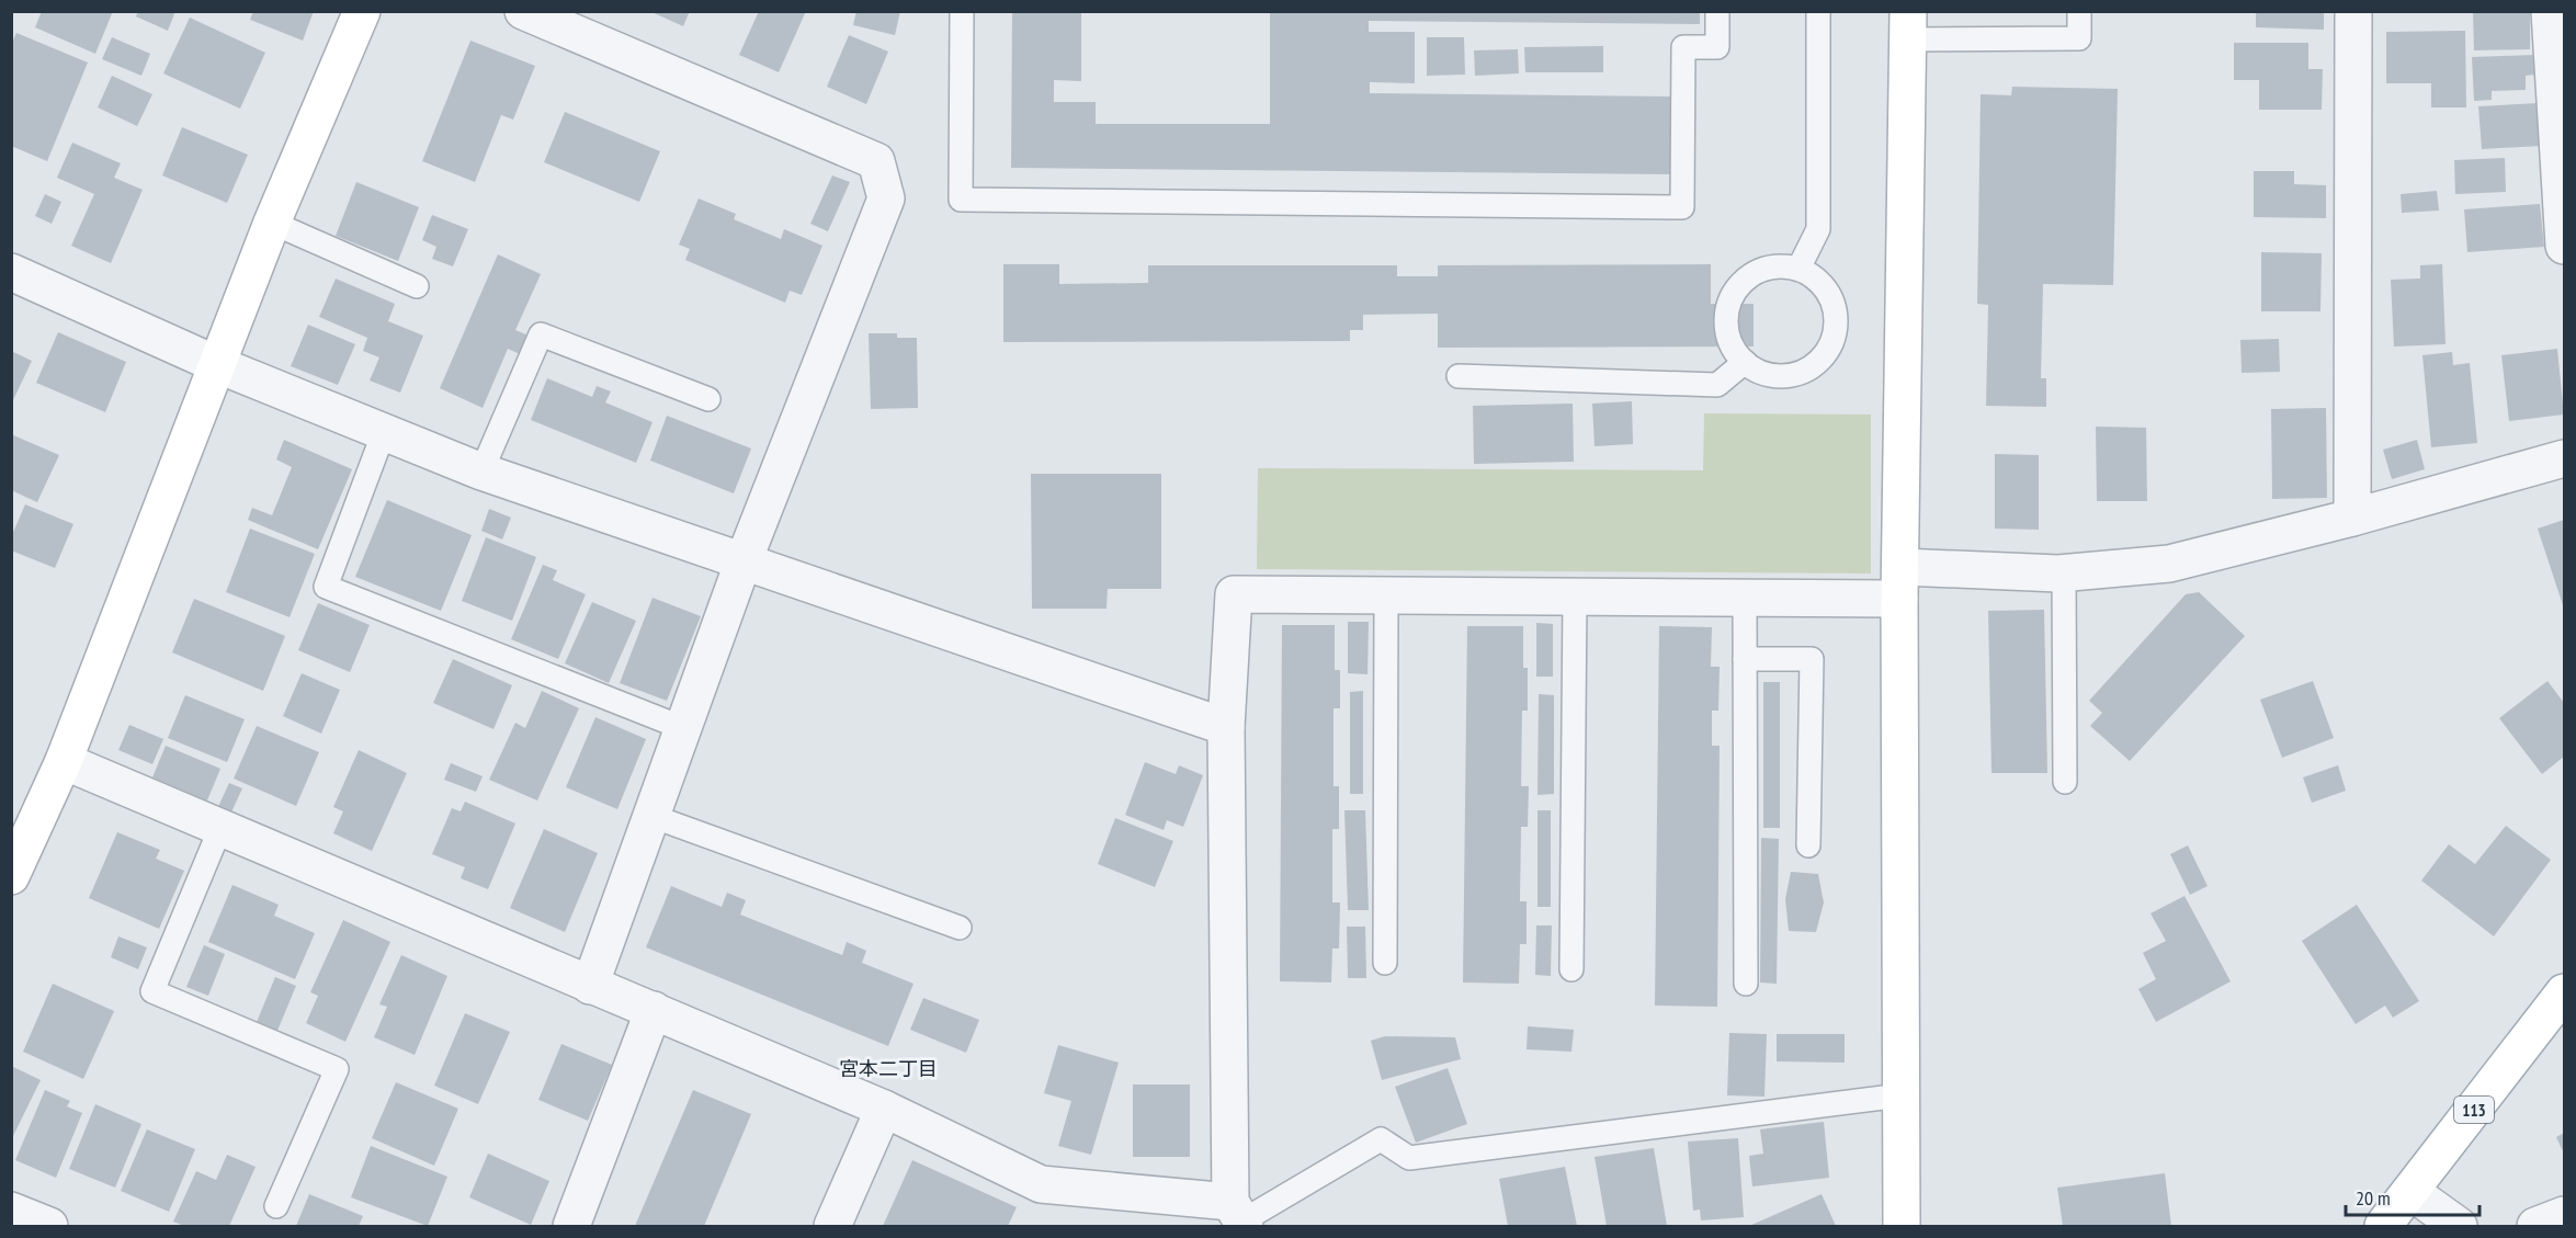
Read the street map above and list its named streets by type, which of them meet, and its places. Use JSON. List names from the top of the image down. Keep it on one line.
{"streets":{"street":["113"]},"districts":["宮本二丁目"],"scale_bar":"20 m"}
